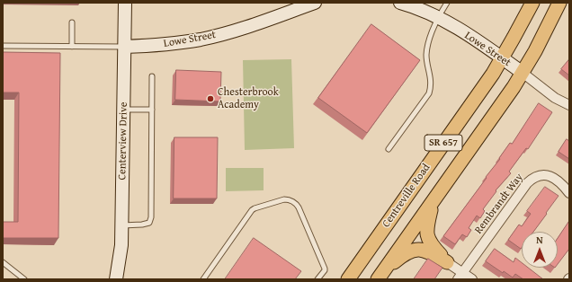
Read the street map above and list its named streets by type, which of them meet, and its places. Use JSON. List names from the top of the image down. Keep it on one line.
{"streets":{"main road":["SR 657","Centreville Road"],"street":["Lowe Street","Centerview Drive","Rembrandt Way"]},"crossings":[["Lowe Street","Centerview Drive"],["Lowe Street","SR 657"],["Lowe Street","Centreville Road"]],"places":["Chesterbrook Academy"],"north":"top"}
